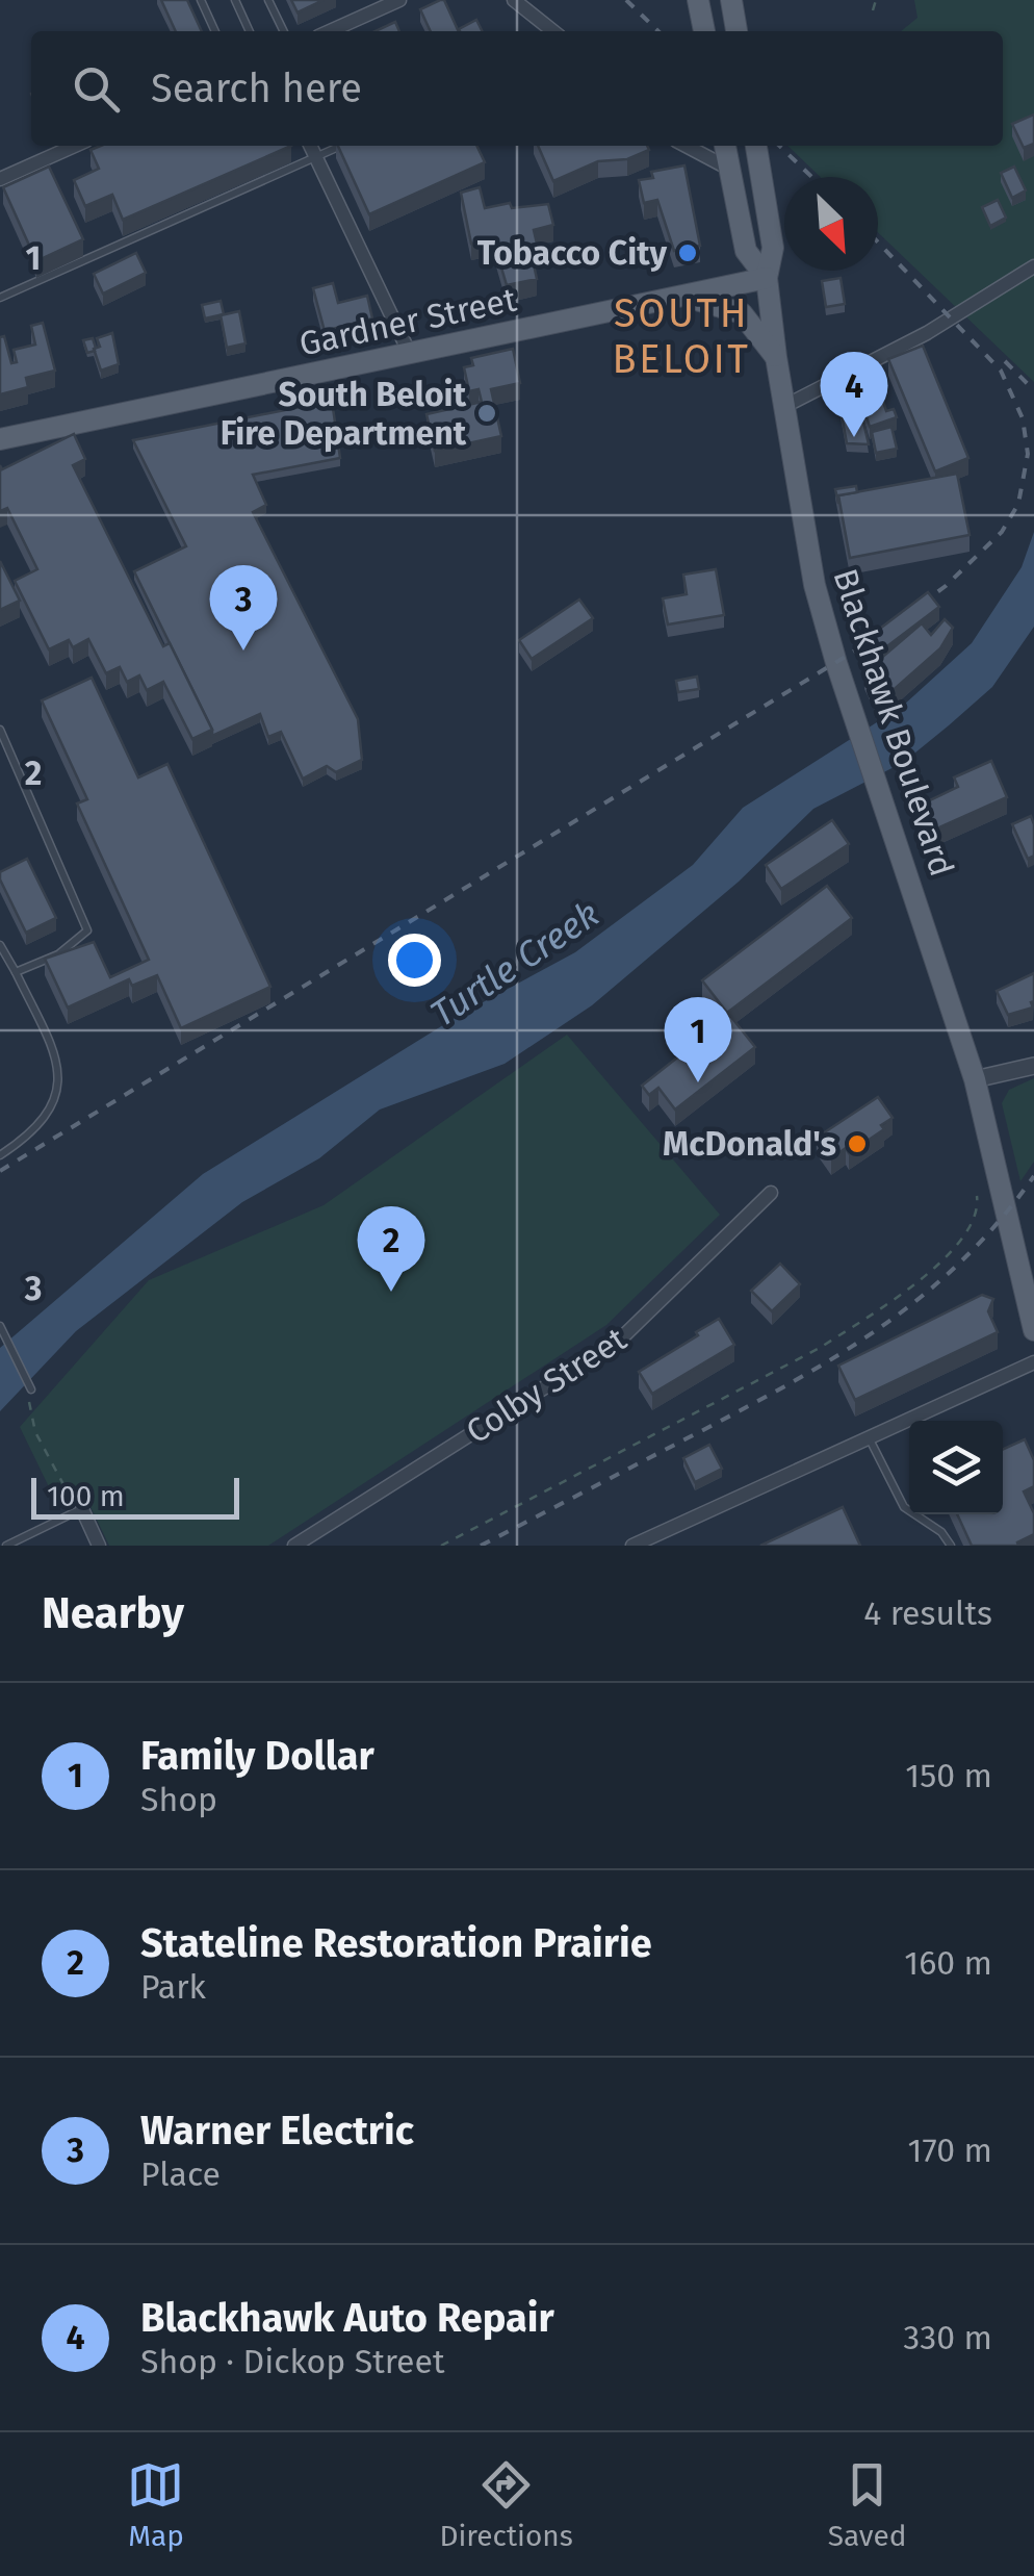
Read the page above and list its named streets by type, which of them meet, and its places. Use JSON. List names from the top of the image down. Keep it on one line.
{"streets":{"main road":["Gardner Street","Blackhawk Boulevard"],"street":["Colby Street"]},"crossings":[["Gardner Street","Blackhawk Boulevard"]],"districts":["SOUTH BELOIT"],"water":["Turtle Creek"],"places":["Tobacco City","South Beloit Fire Department","McDonald's"],"scale_bar":"100 m","north":"bottom right","page":{"search":"Search here","pins":["4","3","1","2"],"scale":"100 m","heading":["Nearby","4 results"],"list":[{"mark":"1","name":"Family Dollar","note":"Shop","value":"150 m"},{"mark":"2","name":"Stateline Restoration Prairie","note":"Park","value":"160 m"},{"mark":"3","name":"Warner Electric","note":"Place","value":"170 m"},{"mark":"4","name":"Blackhawk Auto Repair","note":"Shop · Dickop Street","value":"330 m"}],"nav":["Map","Directions","Saved"]},"grid":{"rows":["1","2","3"]}}
